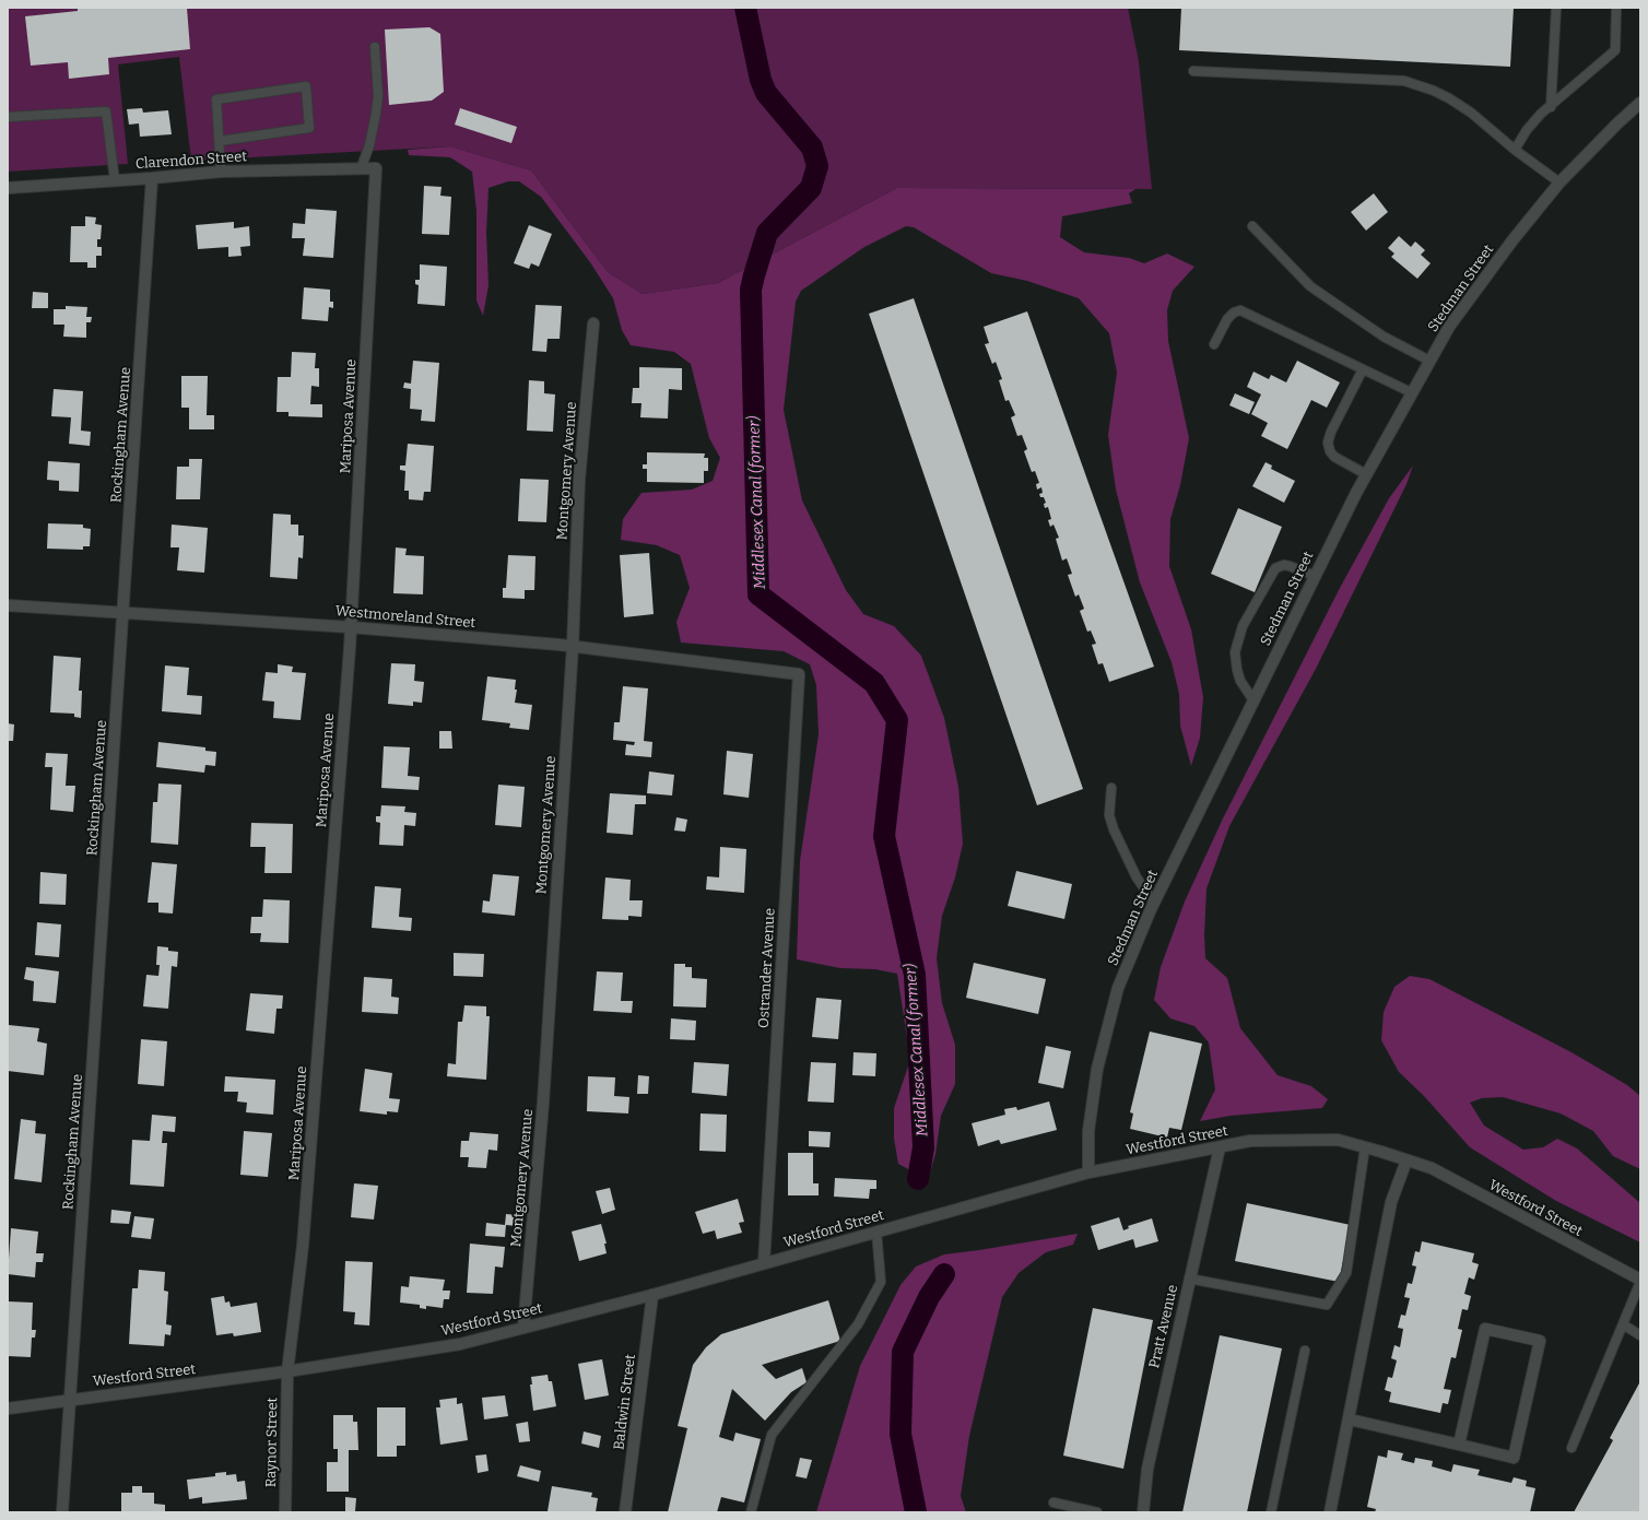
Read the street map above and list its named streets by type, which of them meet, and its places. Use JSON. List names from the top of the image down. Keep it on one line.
{"streets":{"street":["Clarendon Street","Stedman Street","Mariposa Avenue","Rockingham Avenue","Montgomery Avenue","Westmoreland Street","Ostrander Avenue","Westford Street","Pratt Avenue","Baldwin Street","Raynor Street"]},"crossings":[["Clarendon Street","Mariposa Avenue"],["Clarendon Street","Rockingham Avenue"],["Stedman Street","Westford Street"],["Mariposa Avenue","Westmoreland Street"],["Mariposa Avenue","Westford Street"],["Mariposa Avenue","Raynor Street"],["Rockingham Avenue","Westmoreland Street"],["Rockingham Avenue","Westford Street"],["Montgomery Avenue","Westmoreland Street"],["Montgomery Avenue","Westford Street"],["Westmoreland Street","Ostrander Avenue"],["Ostrander Avenue","Westford Street"],["Westford Street","Pratt Avenue"],["Westford Street","Baldwin Street"],["Westford Street","Raynor Street"]],"water":["Middlesex Canal (former)"]}
